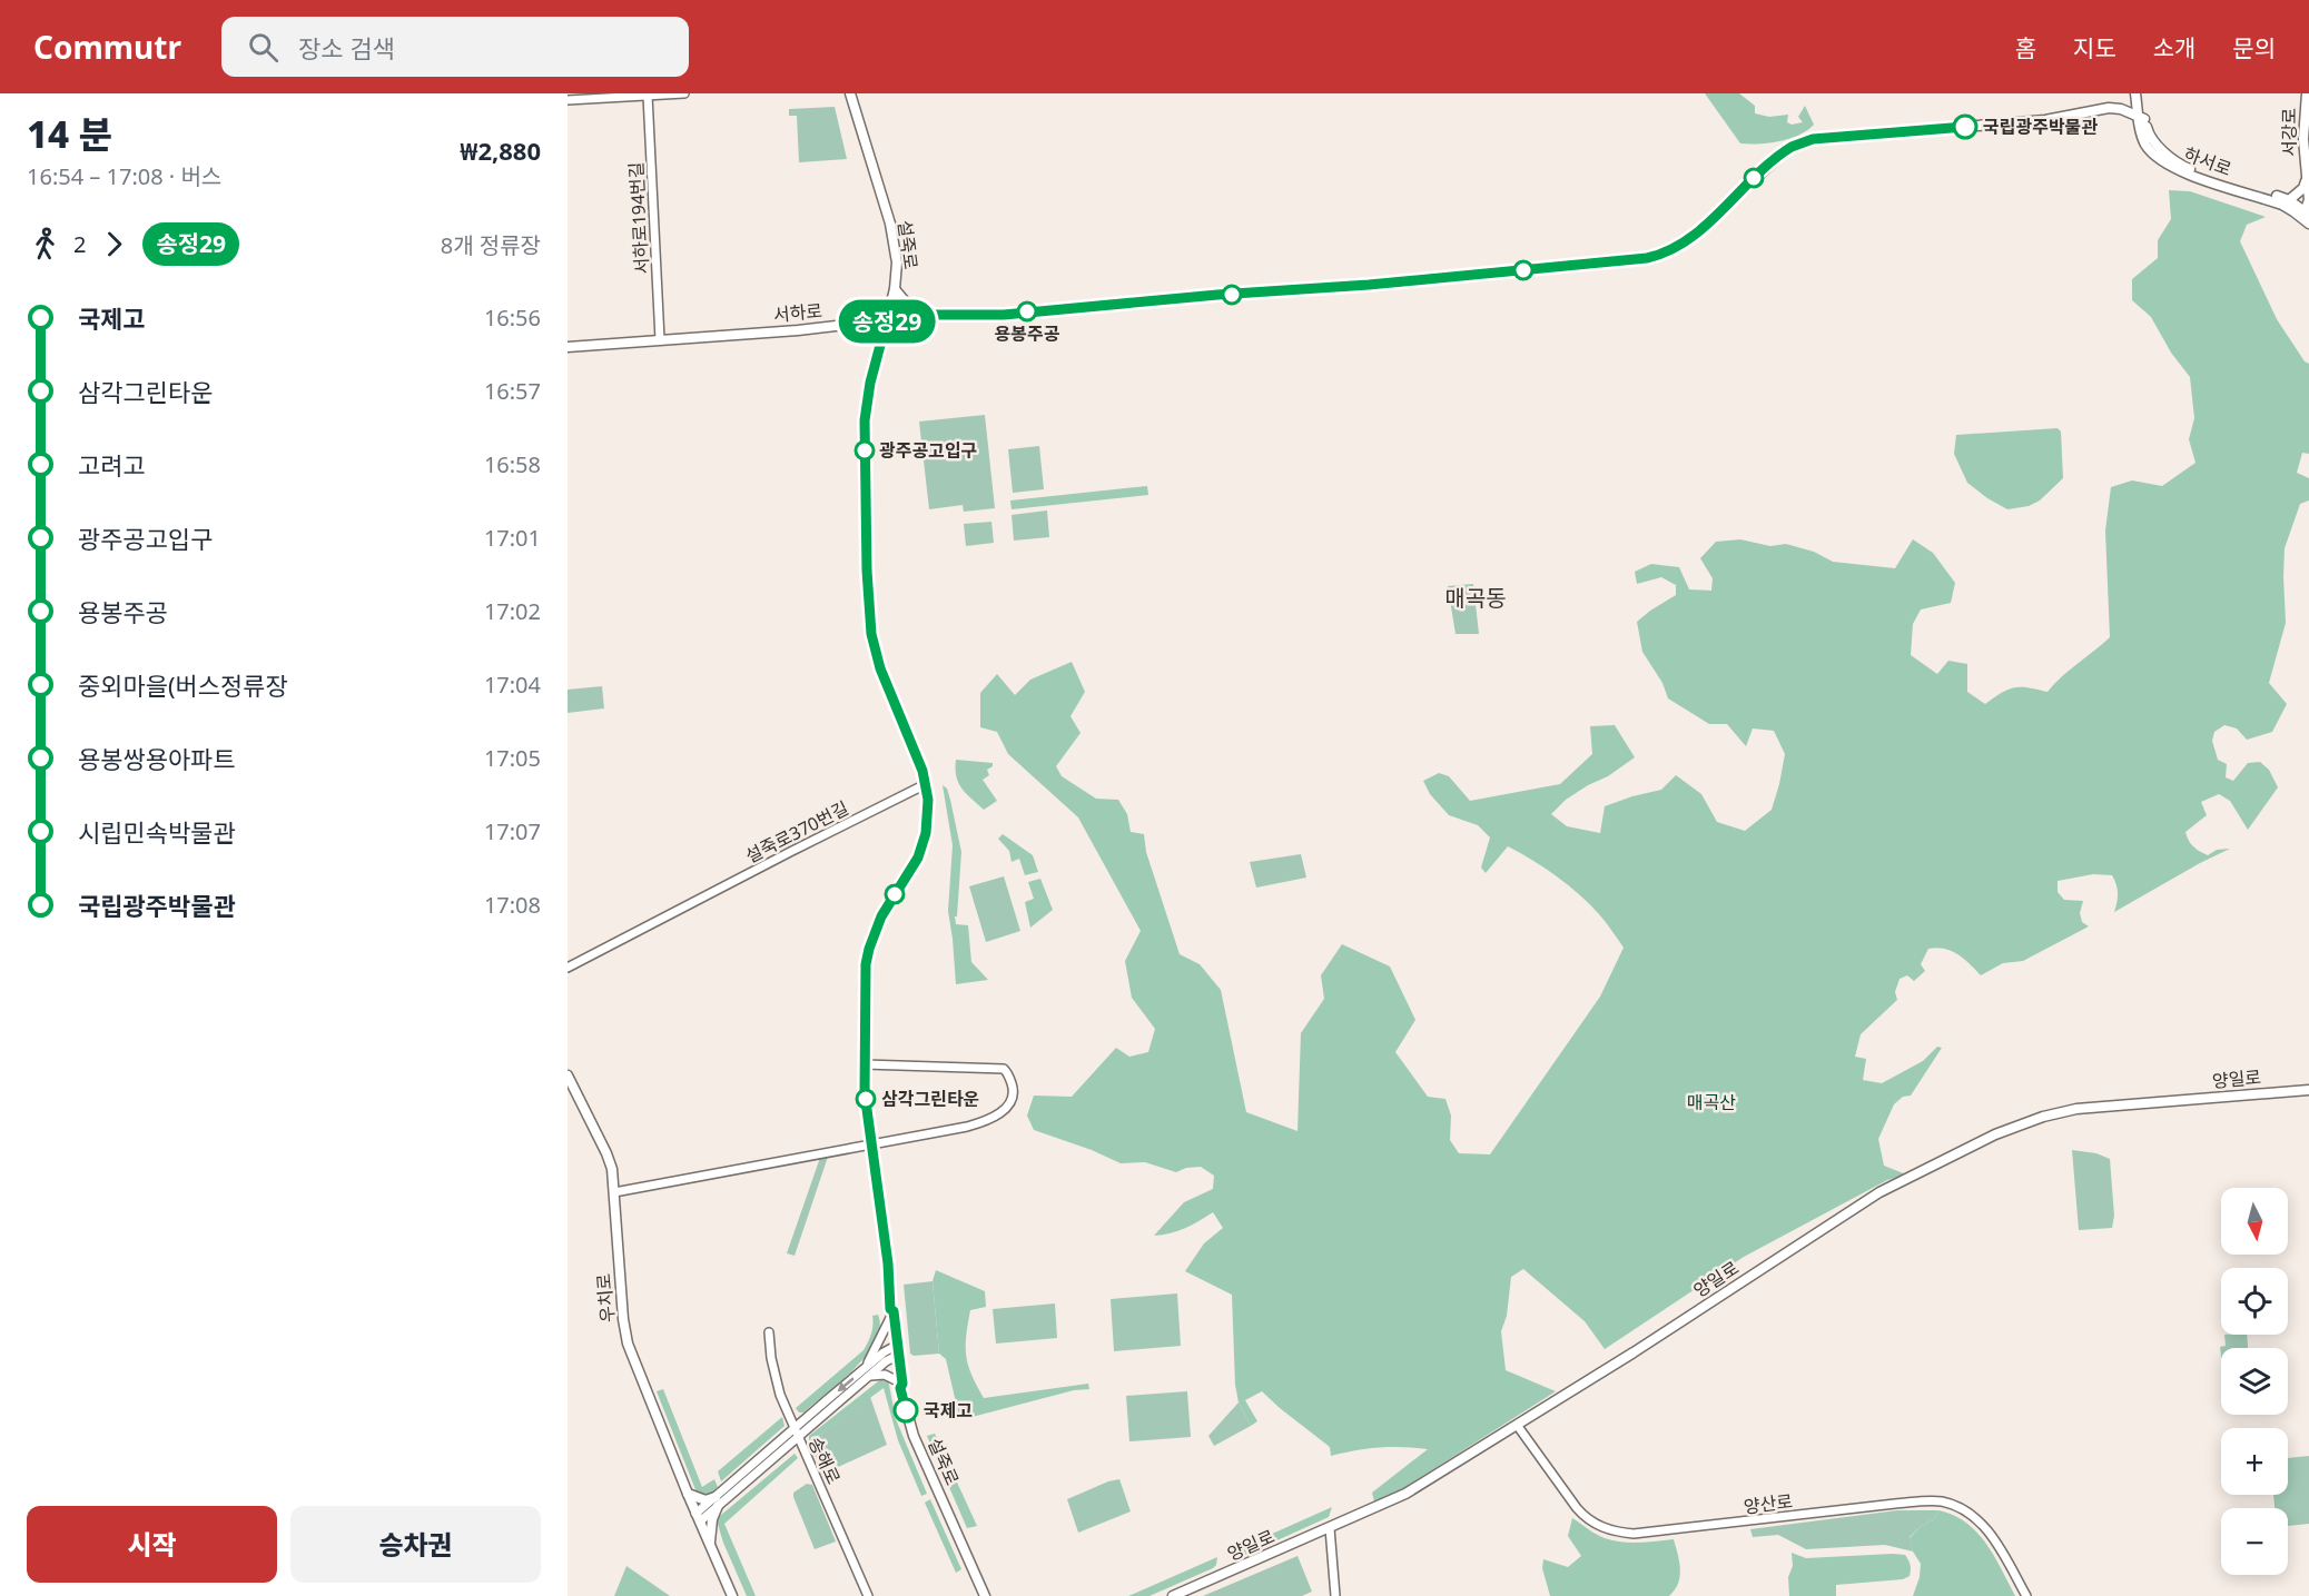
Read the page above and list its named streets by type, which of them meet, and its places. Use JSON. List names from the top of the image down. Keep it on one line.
{"streets":{"main road":["서강로","하서로","설죽로","서하로","양일로","우치로"],"street":["서하로194번길","설죽로370번길","송해로","양산로"]},"crossings":[["서강로","하서로"],["하서로","서하로"],["서하로194번길","서하로"],["설죽로","서하로"],["설죽로","설죽로370번길"],["양일로","양산로"]],"districts":["매곡동"],"parks":["매곡산"],"places":["국립광주박물관","용봉주공","광주공고입구","삼각그린타운","국제고"],"lines":["bus line 송정29"],"north":"bottom","page":{"header":"Commutr","search":"장소 검색","nav":["홈","지도","소개","문의"],"heading":["14 분","16:54 – 17:08 · 버스","₩2,880"],"on_map":"송정29","legs":["2","송정29","8개 정류장"],"list":[{"name":"국제고","value":"16:56"},{"name":"삼각그린타운","value":"16:57"},{"name":"고려고","value":"16:58"},{"name":"광주공고입구","value":"17:01"},{"name":"용봉주공","value":"17:02"},{"name":"중외마을(버스정류장","value":"17:04"},{"name":"용봉쌍용아파트","value":"17:05"},{"name":"시립민속박물관","value":"17:07"},{"name":"국립광주박물관","value":"17:08"}],"map_buttons":["+","−"],"buttons":["시작","승차권"]}}
